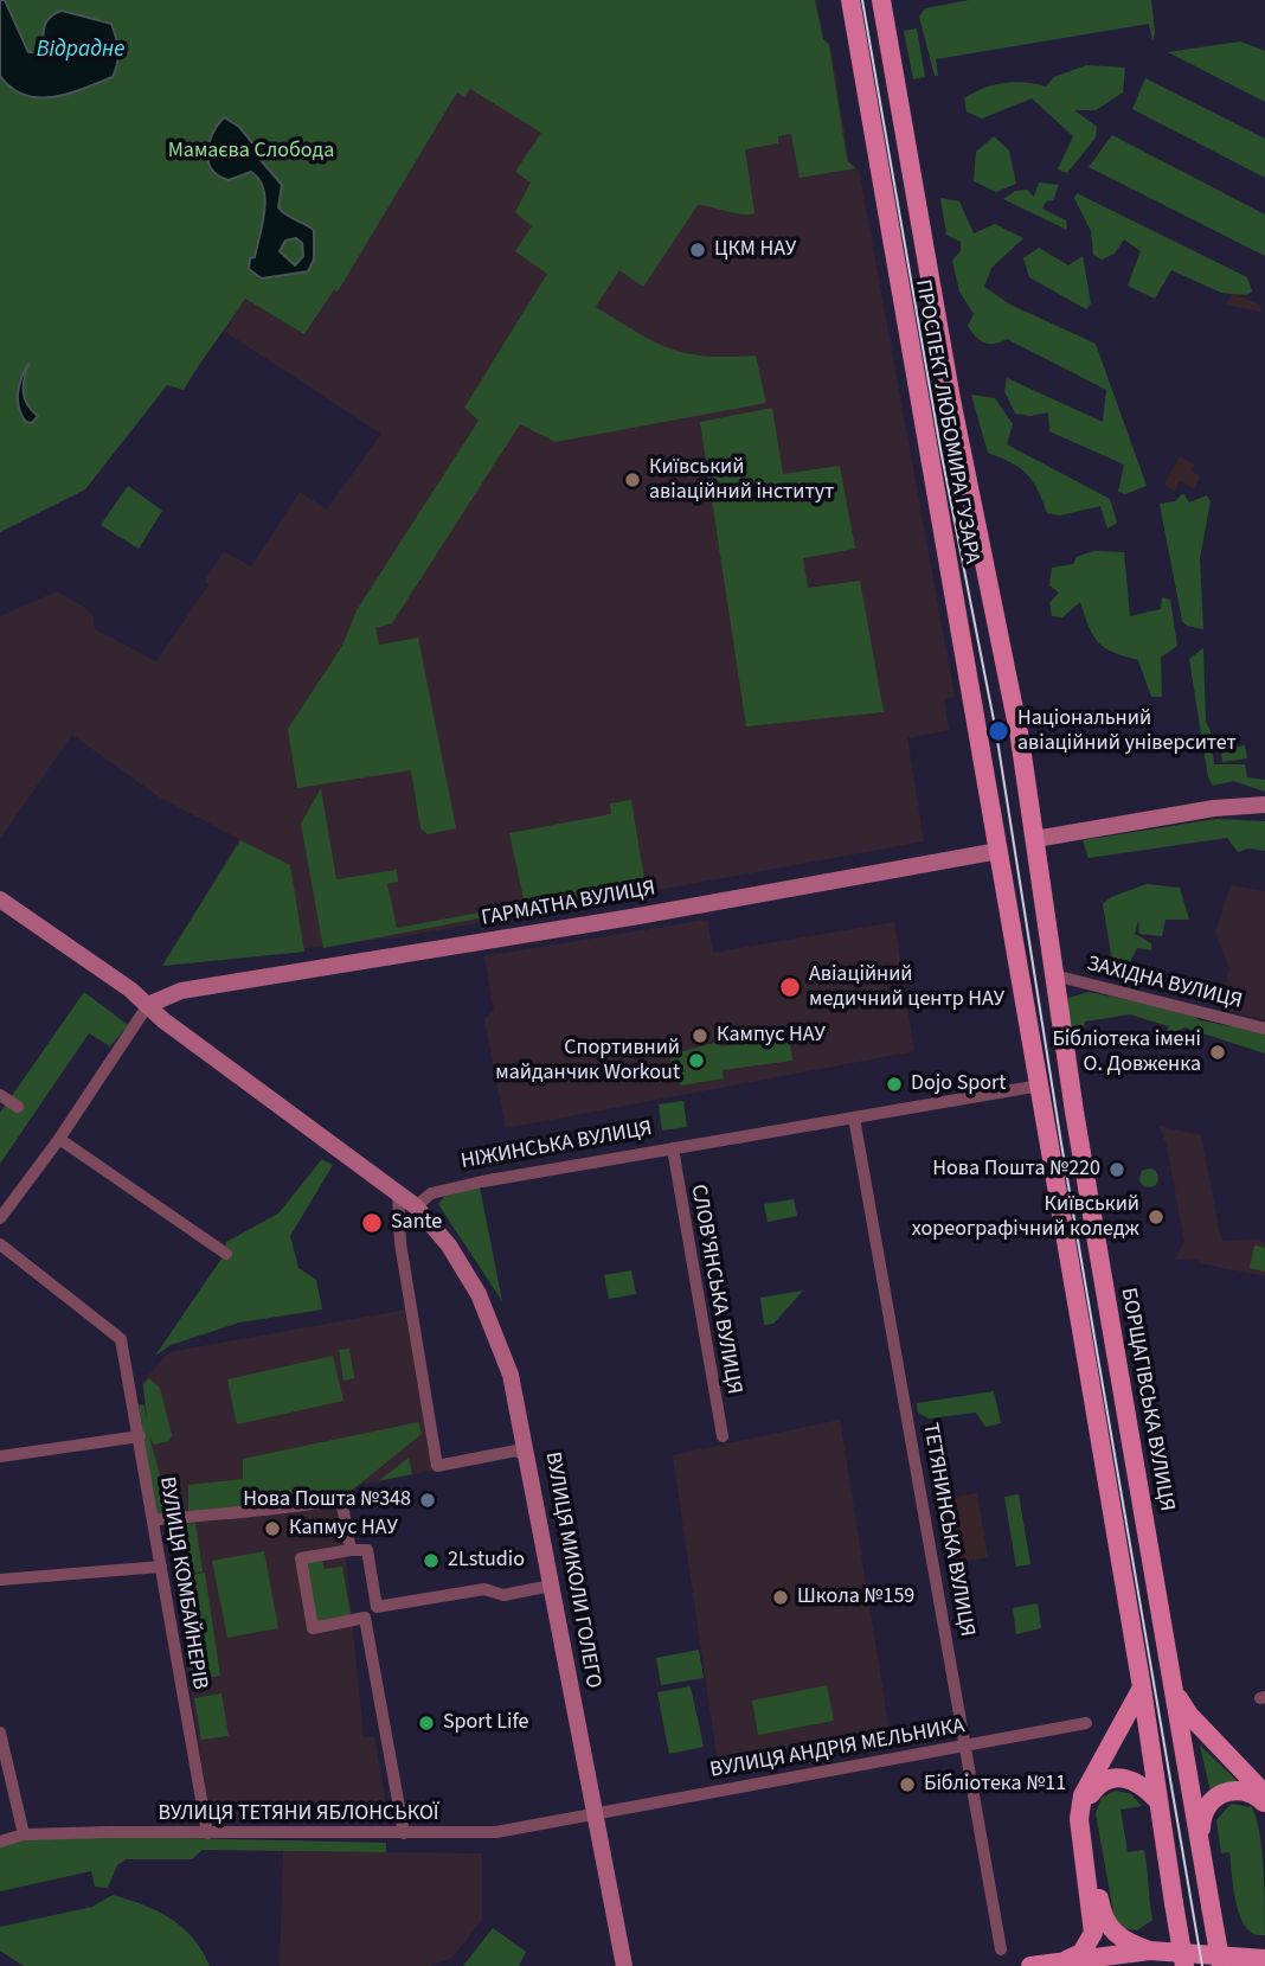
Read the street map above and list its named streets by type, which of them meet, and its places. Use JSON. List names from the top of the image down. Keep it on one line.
{"streets":{"main road":["ПРОСПЕКТ ЛЮБОМИРА ГУЗАРА","ГАРМАТНА ВУЛИЦЯ","БОРЩАГІВСЬКА ВУЛИЦЯ","ВУЛИЦЯ МИКОЛИ ГОЛЕГО"],"street":["ЗАХІДНА ВУЛИЦЯ","НІЖИНСЬКА ВУЛИЦЯ","СЛОВ'ЯНСЬКА ВУЛИЦЯ","ТЕТЯНИНСЬКА ВУЛИЦЯ","ВУЛИЦЯ КОМБАЙНЕРІВ","ВУЛИЦЯ АНДРІЯ МЕЛЬНИКА","ВУЛИЦЯ ТЕТЯНИ ЯБЛОНСЬКОЇ"]},"crossings":[["ПРОСПЕКТ ЛЮБОМИРА ГУЗАРА","ГАРМАТНА ВУЛИЦЯ"],["ПРОСПЕКТ ЛЮБОМИРА ГУЗАРА","БОРЩАГІВСЬКА ВУЛИЦЯ"],["ЗАХІДНА ВУЛИЦЯ","БОРЩАГІВСЬКА ВУЛИЦЯ"],["НІЖИНСЬКА ВУЛИЦЯ","СЛОВ'ЯНСЬКА ВУЛИЦЯ"],["НІЖИНСЬКА ВУЛИЦЯ","ТЕТЯНИНСЬКА ВУЛИЦЯ"],["НІЖИНСЬКА ВУЛИЦЯ","ВУЛИЦЯ МИКОЛИ ГОЛЕГО"],["ТЕТЯНИНСЬКА ВУЛИЦЯ","ВУЛИЦЯ АНДРІЯ МЕЛЬНИКА"],["ВУЛИЦЯ МИКОЛИ ГОЛЕГО","ВУЛИЦЯ АНДРІЯ МЕЛЬНИКА"],["ВУЛИЦЯ МИКОЛИ ГОЛЕГО","ВУЛИЦЯ ТЕТЯНИ ЯБЛОНСЬКОЇ"],["ВУЛИЦЯ КОМБАЙНЕРІВ","ВУЛИЦЯ ТЕТЯНИ ЯБЛОНСЬКОЇ"],["ВУЛИЦЯ АНДРІЯ МЕЛЬНИКА","ВУЛИЦЯ ТЕТЯНИ ЯБЛОНСЬКОЇ"]],"water":["Відрадне"],"parks":["Мамаєва Слобода"],"places":["ЦКМ НАУ","Київський авіаційний інститут","Національний авіаційний університет","Авіаційний медичний центр НАУ","Кампус НАУ","Бібліотека імені О. Довженка","Спортивний майданчик Workout","Dojo Sport","Нова Пошта №220","Київський хореографічний коледж","Sante","Нова Пошта №348","Капмус НАУ","2Lstudio","Школа №159","Sport Life","Бібліотека №11"]}
